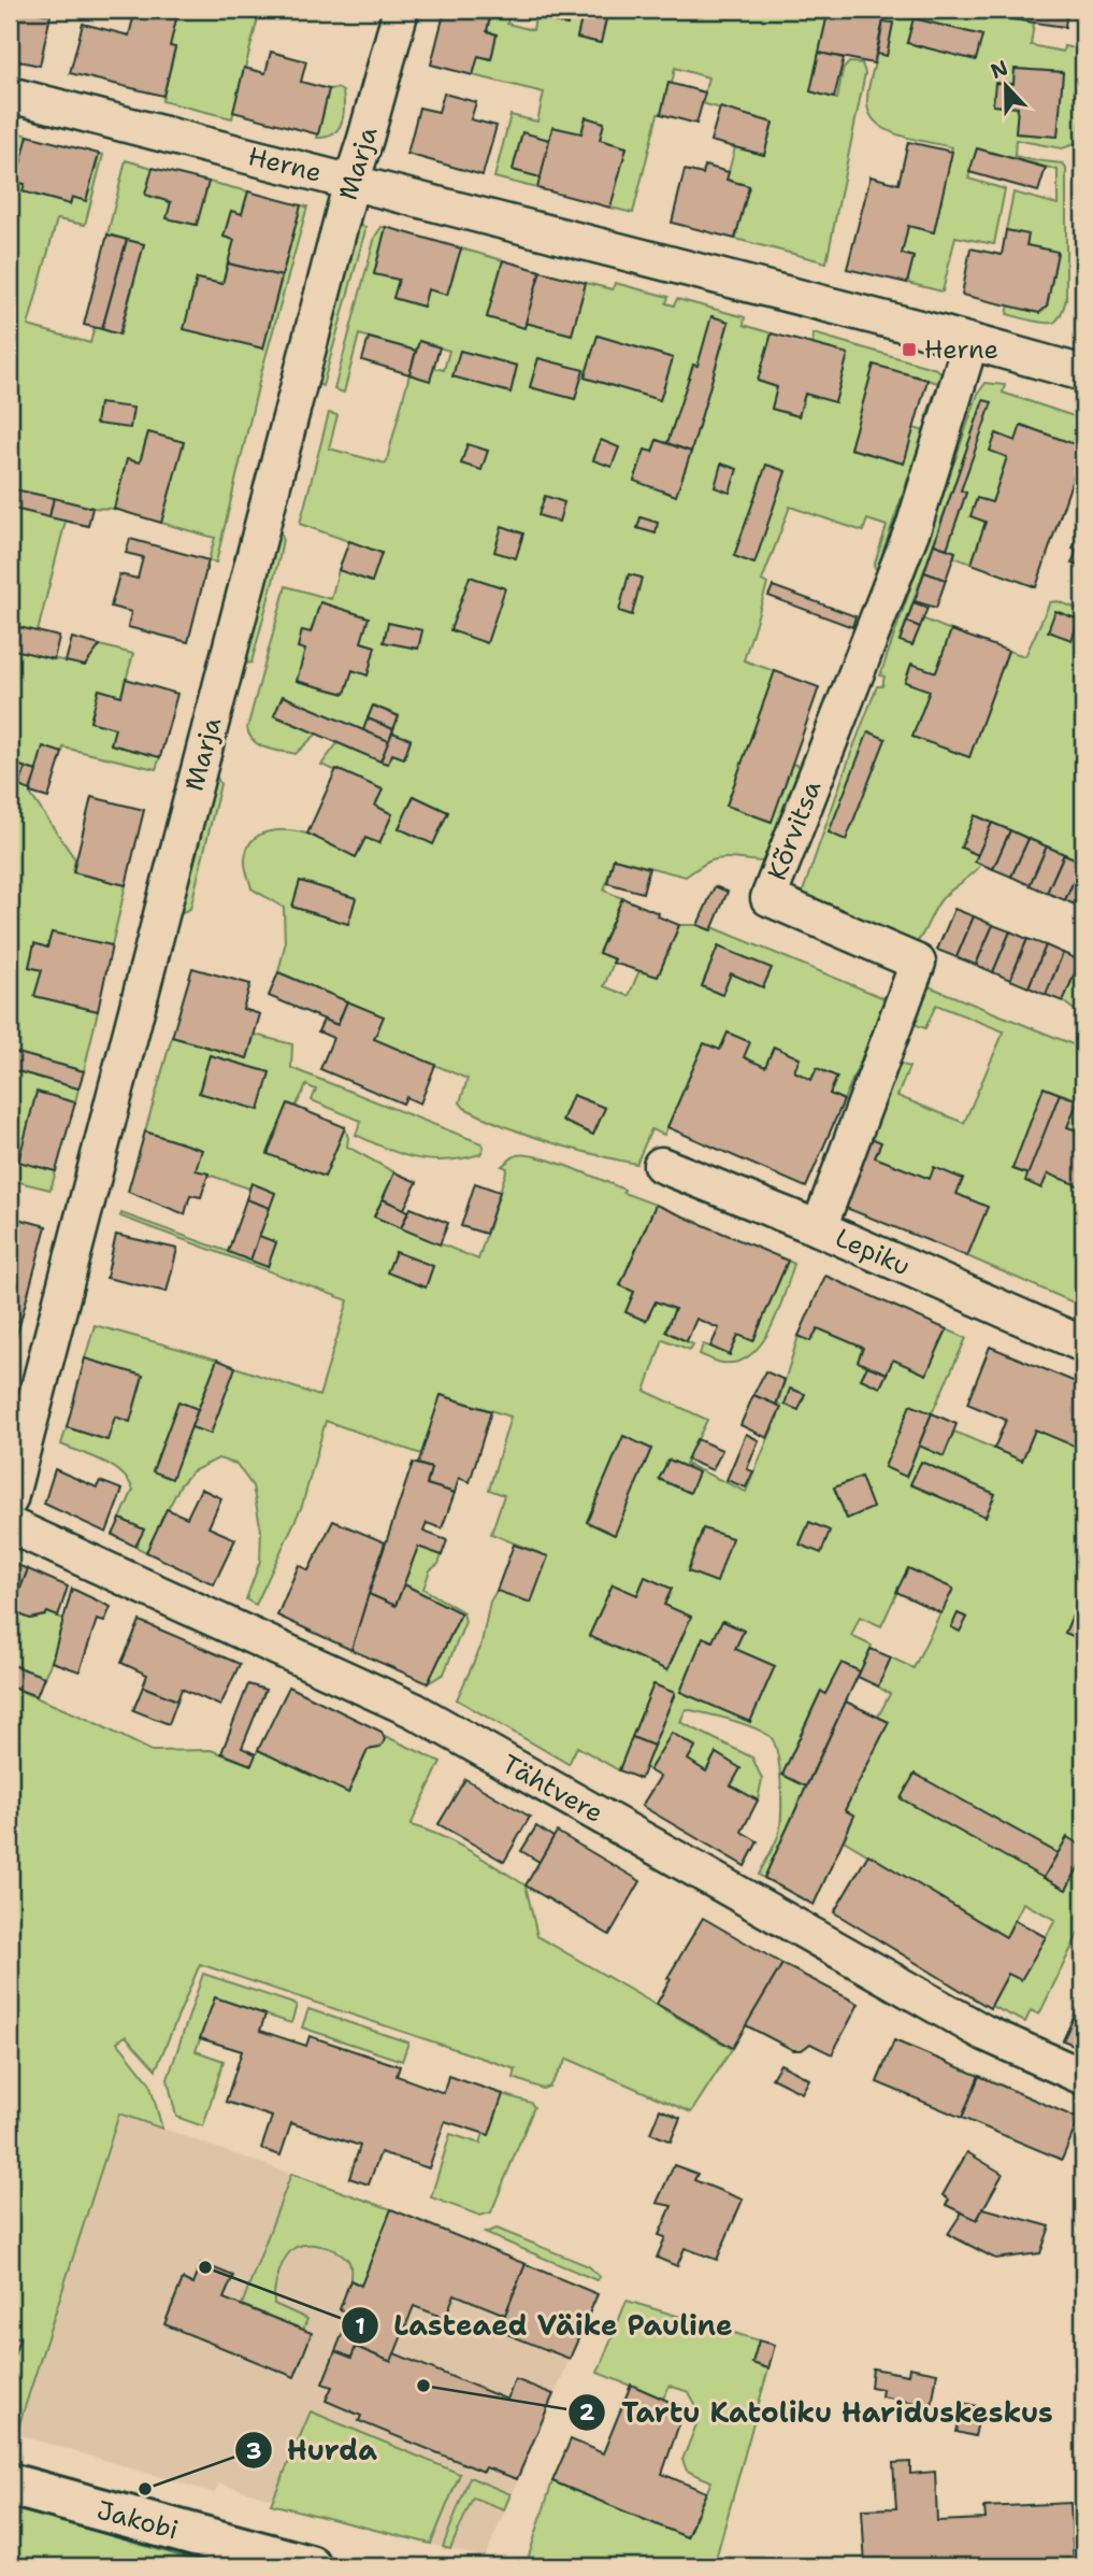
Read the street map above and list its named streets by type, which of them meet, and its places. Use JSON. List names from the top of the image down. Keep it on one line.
{"streets":{"main road":["Jakobi"],"street":["Marja","Herne","Kõrvitsa","Lepiku","Tähtvere"]},"crossings":[["Marja","Herne"],["Herne","Kõrvitsa"],["Kõrvitsa","Lepiku"]],"places":{"transit":["Herne"],"other":["Lasteaed Väike Pauline","Tartu Katoliku Hariduskeskus","Hurda"]},"north":"top"}
